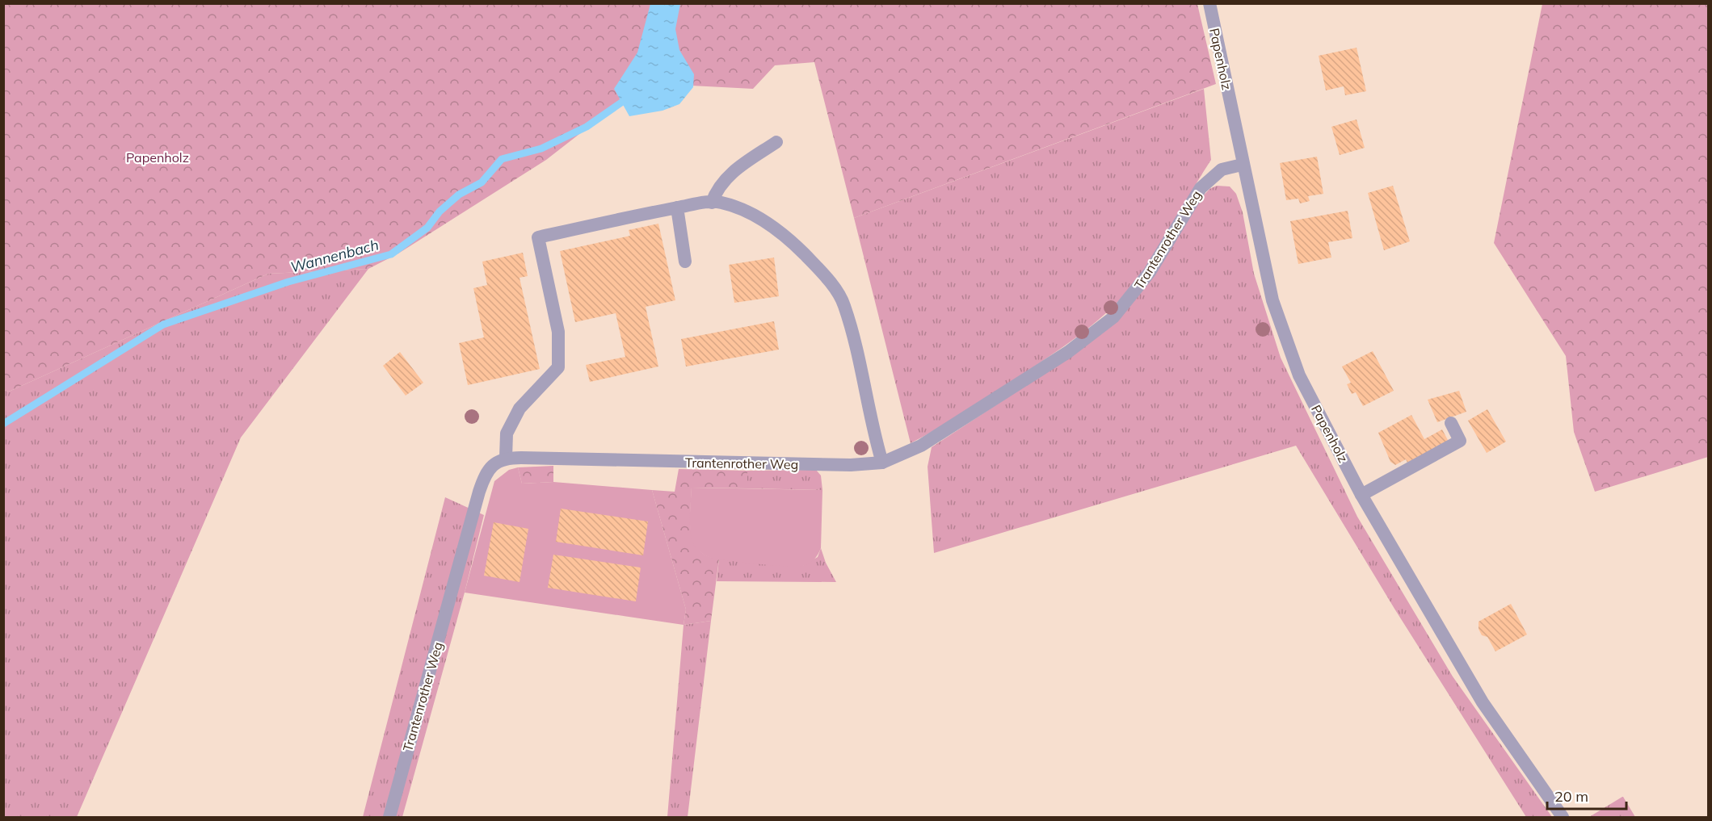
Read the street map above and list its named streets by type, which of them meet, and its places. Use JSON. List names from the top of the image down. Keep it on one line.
{"streets":{"street":["Papenholz","Trantenrother Weg"]},"crossings":[["Papenholz","Trantenrother Weg"]],"water":["Wannenbach"],"parks":["Papenholz"],"scale_bar":"20 m"}
